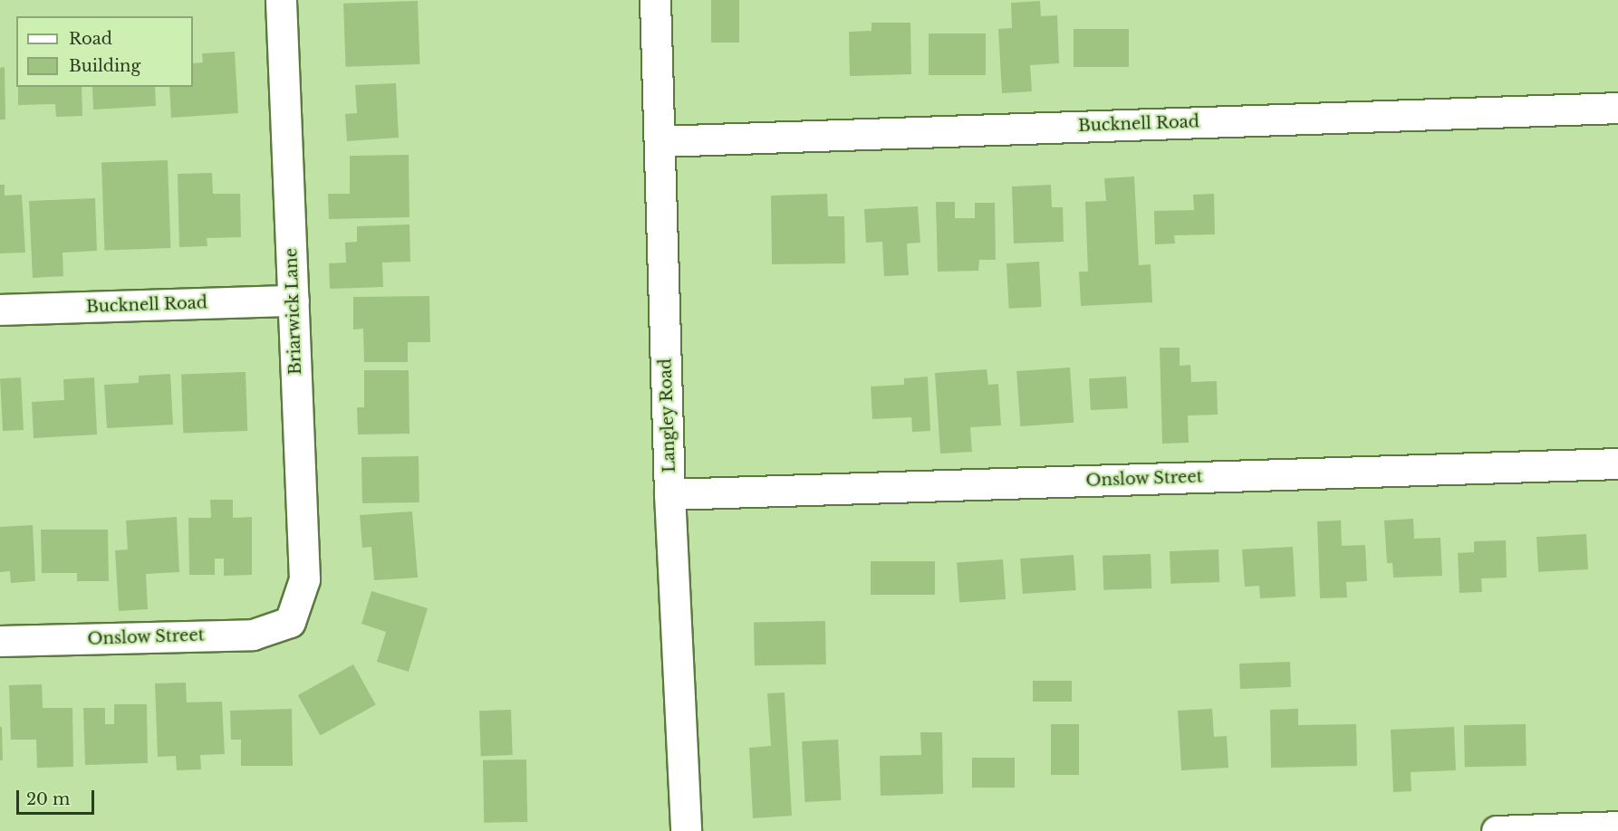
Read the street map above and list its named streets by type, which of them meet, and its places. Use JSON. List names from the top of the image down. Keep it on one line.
{"streets":{"street":["Bucknell Road","Briarwick Lane","Langley Road","Onslow Street"]},"crossings":[["Bucknell Road","Briarwick Lane"],["Bucknell Road","Langley Road"],["Briarwick Lane","Onslow Street"],["Langley Road","Onslow Street"]],"legend":["Road","Building"],"scale_bar":"20 m"}
